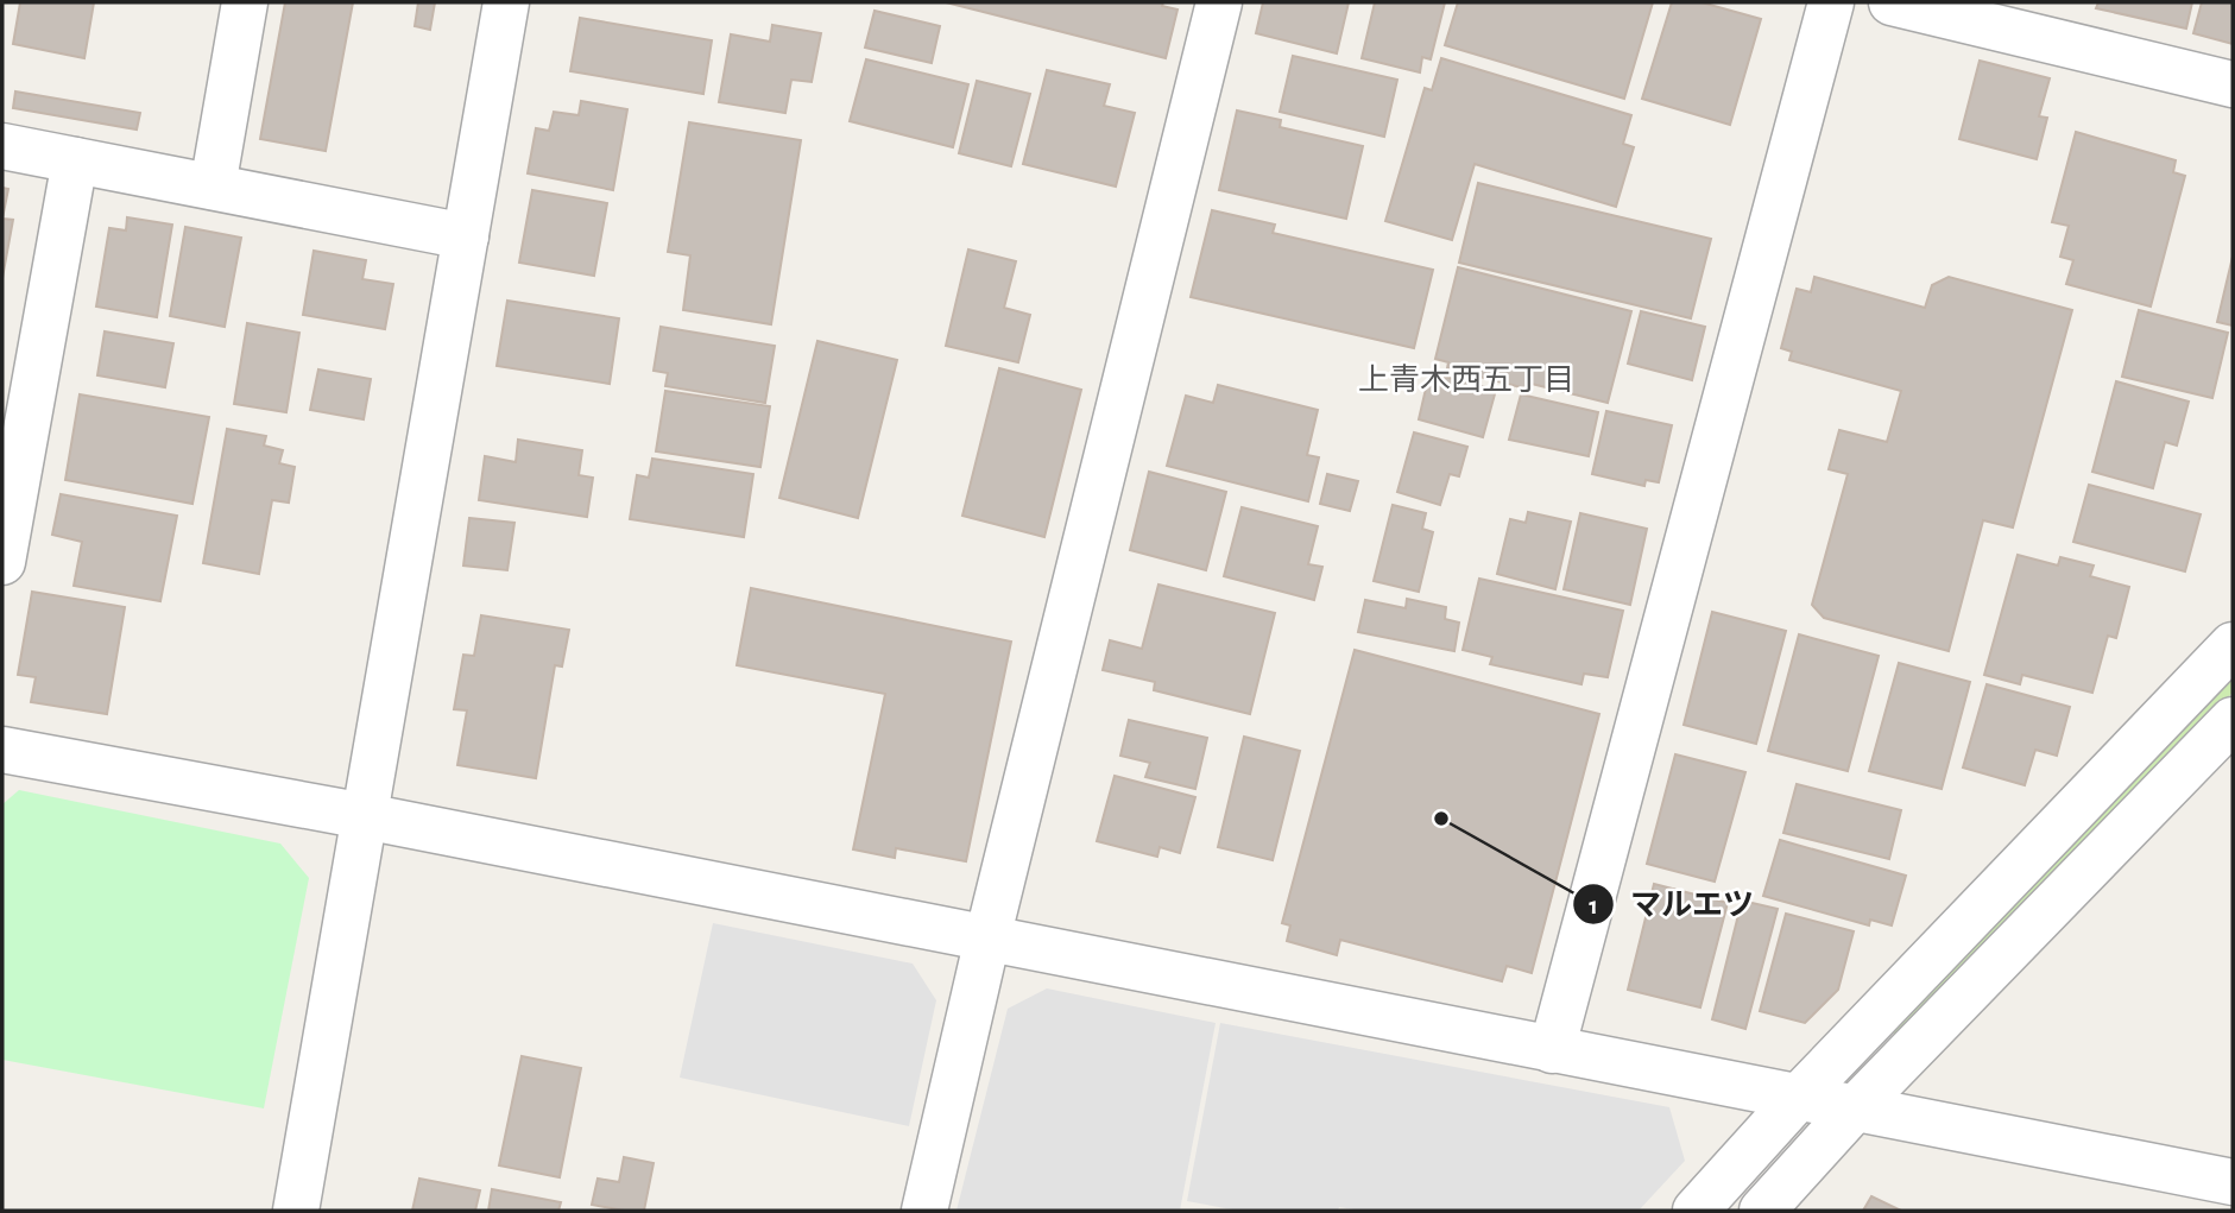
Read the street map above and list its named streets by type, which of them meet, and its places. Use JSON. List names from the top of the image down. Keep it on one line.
{"districts":["上青木西五丁目"],"places":["マルエツ"]}
